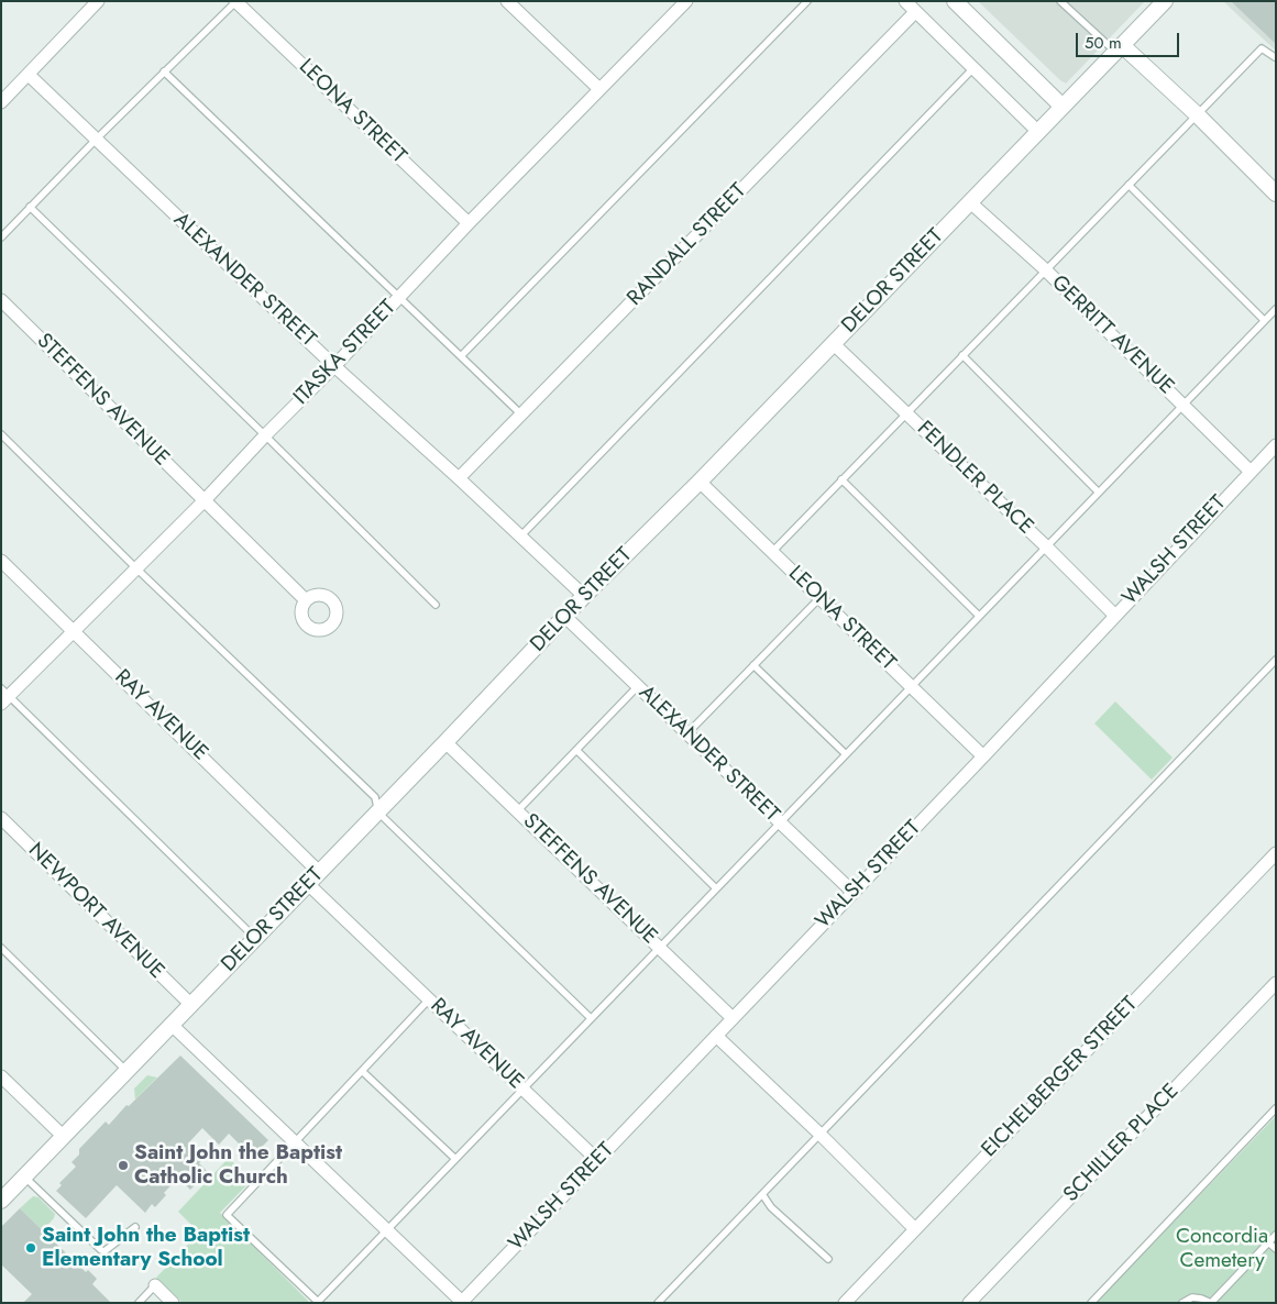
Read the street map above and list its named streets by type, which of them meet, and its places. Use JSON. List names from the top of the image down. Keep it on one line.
{"streets":{"street":["LEONA STREET","RANDALL STREET","ALEXANDER STREET","DELOR STREET","GERRITT AVENUE","ITASKA STREET","STEFFENS AVENUE","FENDLER PLACE","WALSH STREET","RAY AVENUE","NEWPORT AVENUE","EICHELBERGER STREET","SCHILLER PLACE"]},"crossings":[["LEONA STREET","DELOR STREET"],["LEONA STREET","ITASKA STREET"],["LEONA STREET","WALSH STREET"],["RANDALL STREET","ALEXANDER STREET"],["ALEXANDER STREET","DELOR STREET"],["ALEXANDER STREET","ITASKA STREET"],["ALEXANDER STREET","WALSH STREET"],["DELOR STREET","GERRITT AVENUE"],["DELOR STREET","STEFFENS AVENUE"],["DELOR STREET","FENDLER PLACE"],["DELOR STREET","RAY AVENUE"],["DELOR STREET","NEWPORT AVENUE"],["GERRITT AVENUE","WALSH STREET"],["ITASKA STREET","STEFFENS AVENUE"],["ITASKA STREET","RAY AVENUE"],["STEFFENS AVENUE","WALSH STREET"],["FENDLER PLACE","WALSH STREET"],["WALSH STREET","RAY AVENUE"]],"parks":["Concordia Cemetery"],"places":["Saint John the Baptist Catholic Church","Saint John the Baptist Elementary School"],"scale_bar":"50 m"}
